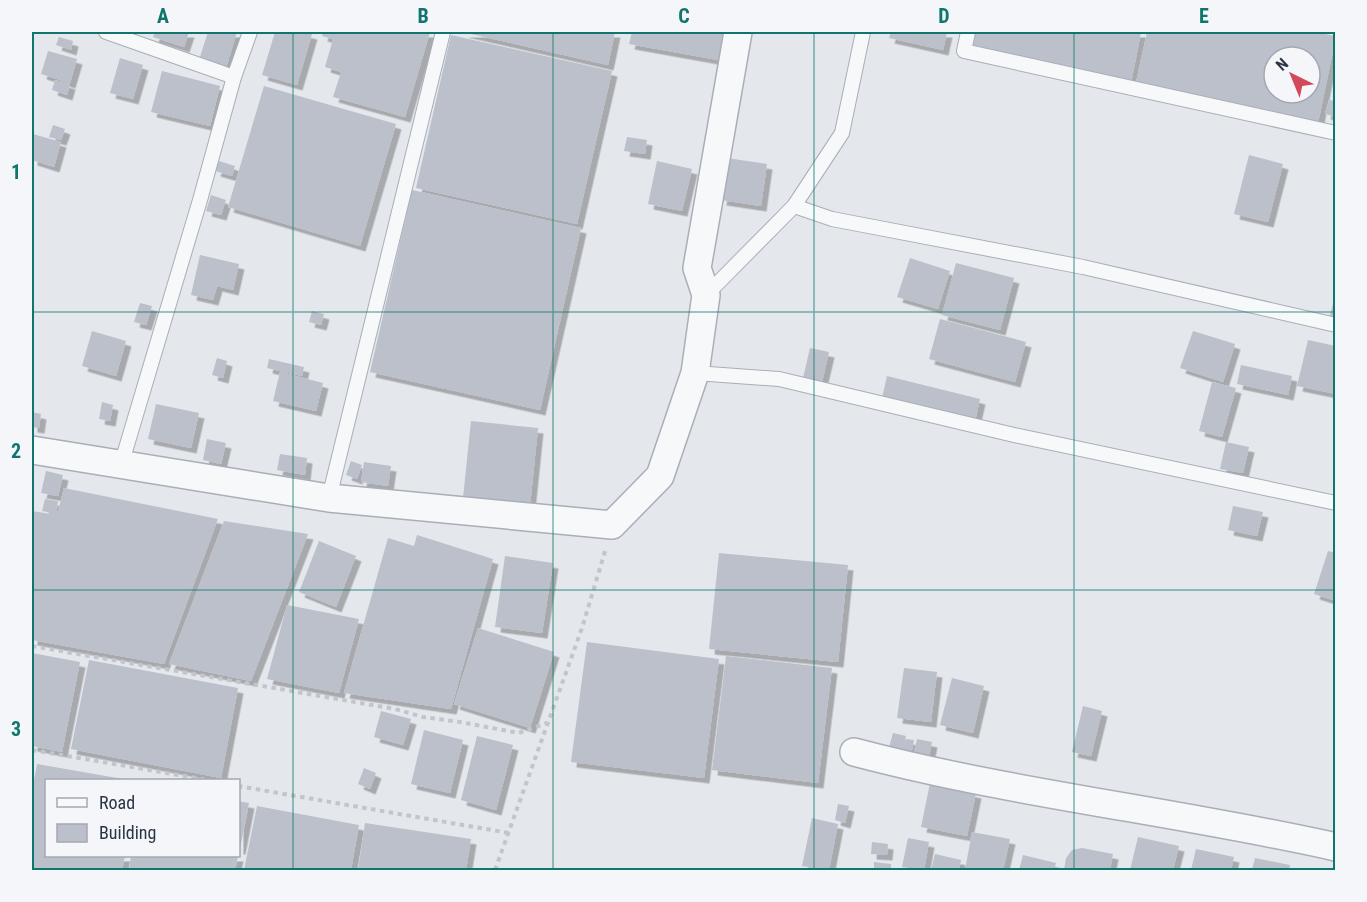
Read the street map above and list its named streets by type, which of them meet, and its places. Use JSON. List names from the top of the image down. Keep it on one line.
{"legend":["Road","Building"],"north":"top left","grid":{"columns":["A","B","C","D","E"],"rows":["1","2","3"]}}
